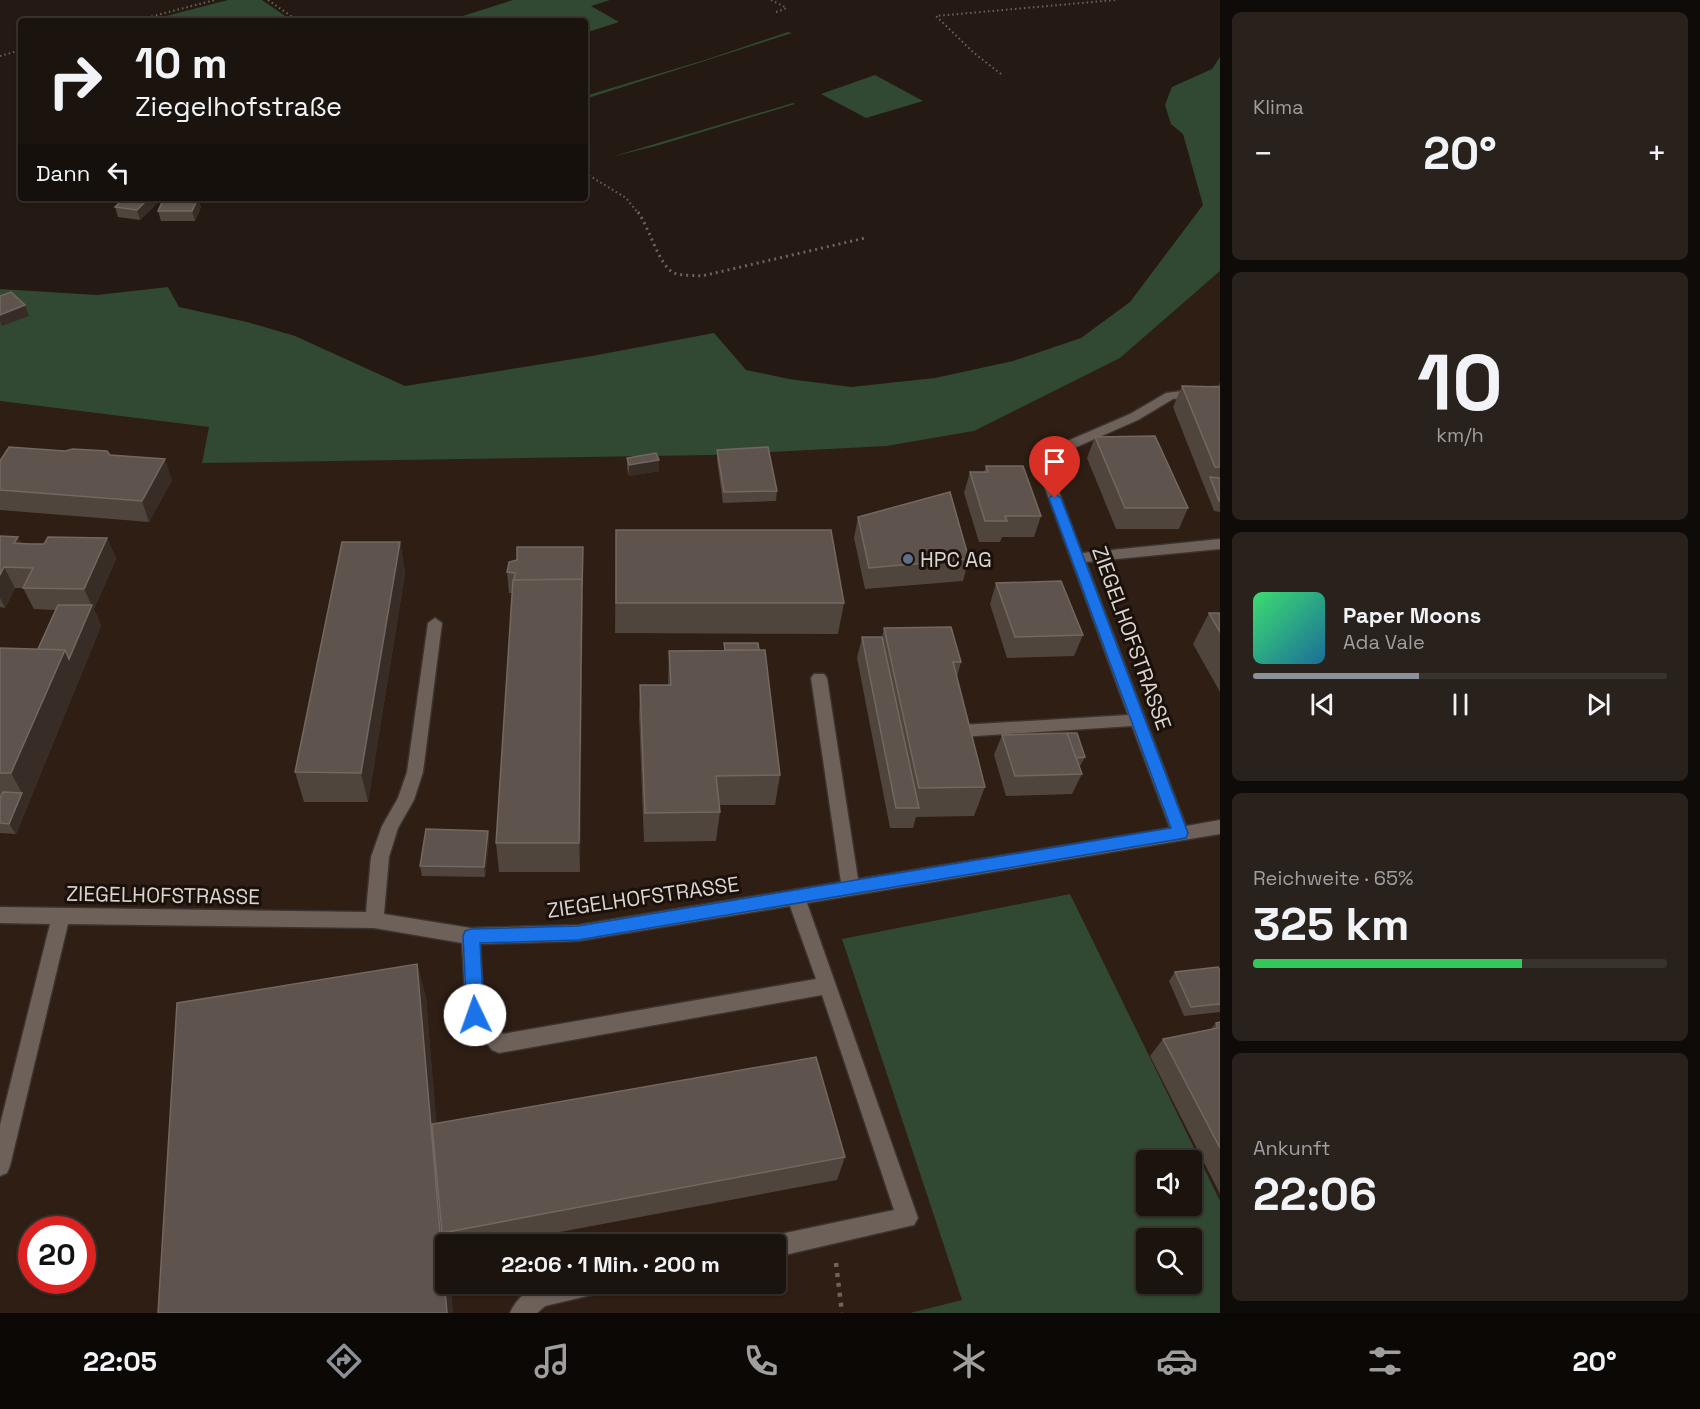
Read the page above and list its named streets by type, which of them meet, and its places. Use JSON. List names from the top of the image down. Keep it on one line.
{"streets":{"street":["ZIEGELHOFSTRASSE"]},"places":["HPC AG"],"page":{"tile":["Klima",["10","km/h"],["Reichweite · 65%","325 km"],["Ankunft","22:06"]],"turn":["10 m","Ziegelhofstraße"],"heat":["−","20°","+"],"then":"Dann","song":["Paper Moons","Ada Vale"],"limit":"20","trip":"22:06 · 1 Min. · 200 m","tabs":["22:05","20°"]}}
